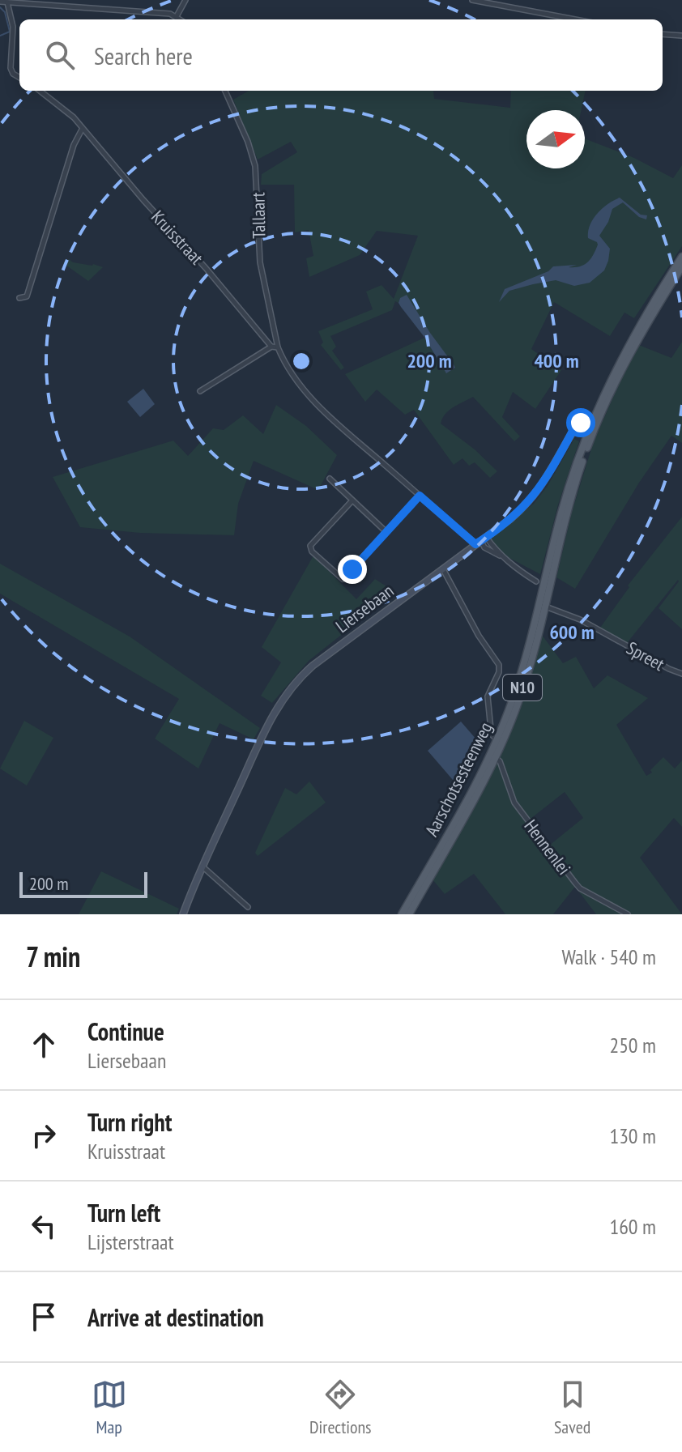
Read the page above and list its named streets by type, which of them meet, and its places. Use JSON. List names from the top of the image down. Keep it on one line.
{"streets":{"main road":["N10","Aarschotsesteenweg"],"street":["Tallaart","Kruisstraat","Liersebaan","Spreet","Hennenlei"]},"crossings":[["Liersebaan","Aarschotsesteenweg"],["Spreet","Aarschotsesteenweg"],["Aarschotsesteenweg","Hennenlei"]],"scale_bar":"200 m","north":"right","page":{"search":"Search here","scale":"200 m","heading":["7 min","Walk · 540 m"],"list":[["Continue","Liersebaan","250 m"],["Turn right","Kruisstraat","130 m"],["Turn left","Lijsterstraat","160 m"],"Arrive at destination"],"nav":["Map","Directions","Saved"]},"rings":["200 m","400 m","600 m"]}
